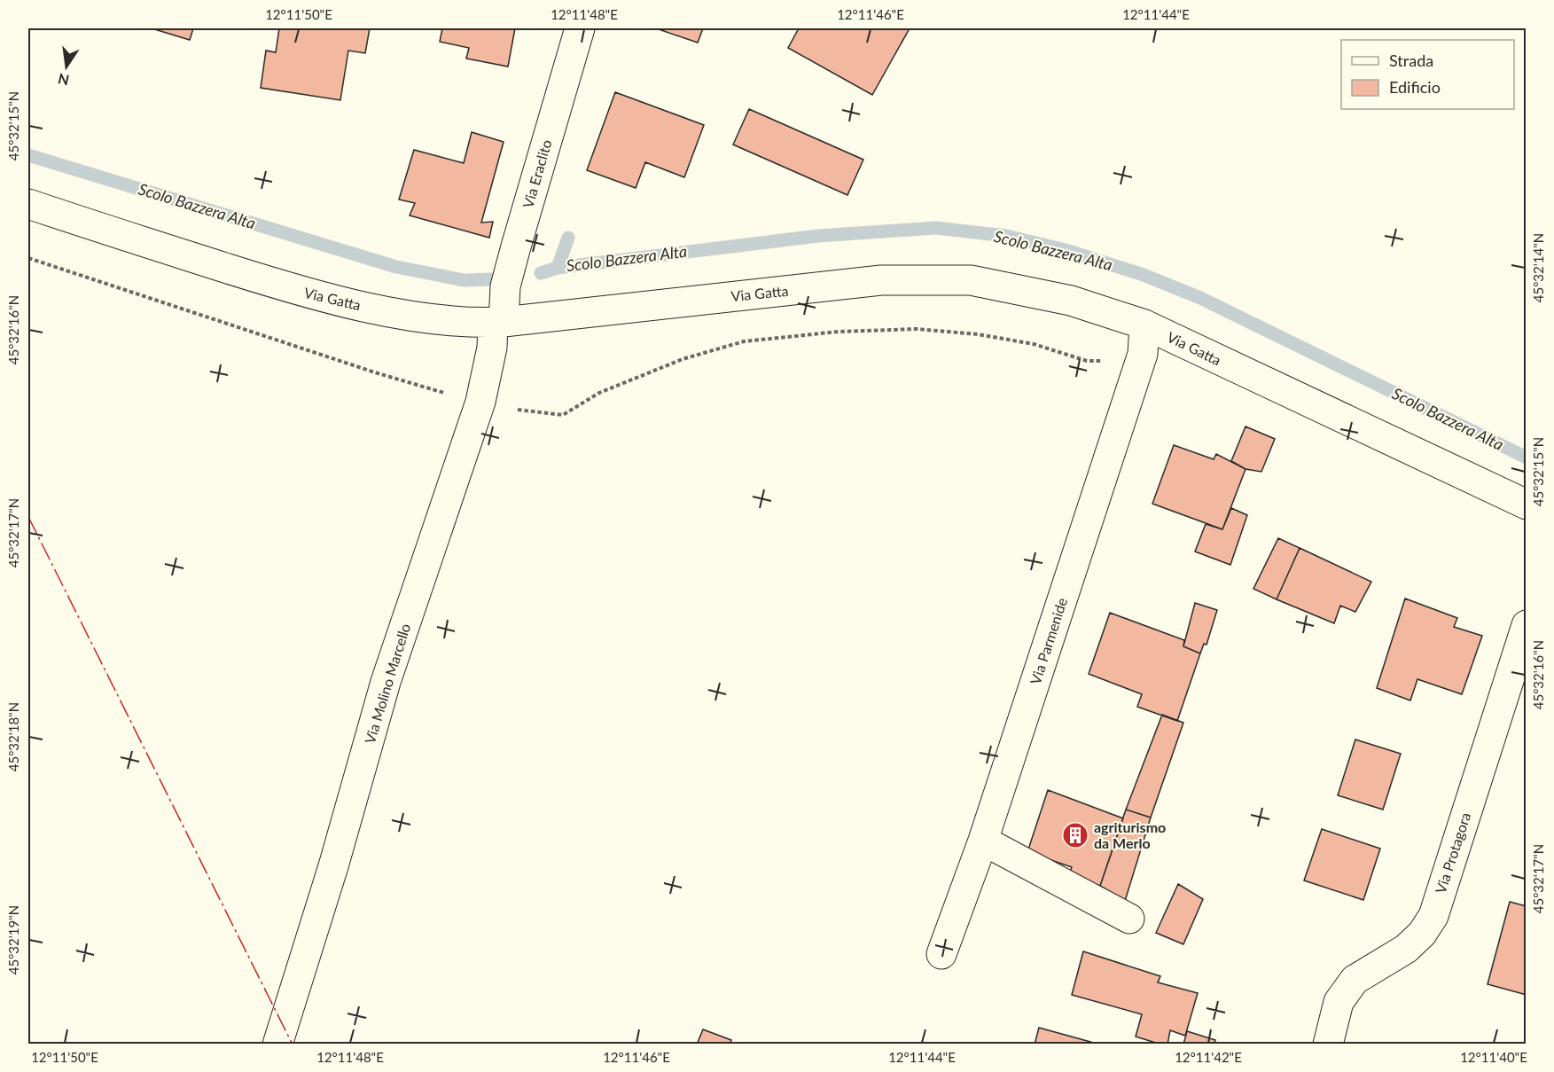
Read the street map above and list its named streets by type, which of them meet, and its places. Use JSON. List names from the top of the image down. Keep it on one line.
{"streets":{"street":["Via Eraclito","Via Gatta","Via Parmenide","Via Molino Marcello","Via Protagora"]},"crossings":[["Via Eraclito","Via Gatta"],["Via Eraclito","Via Molino Marcello"],["Via Gatta","Via Parmenide"],["Via Gatta","Via Molino Marcello"]],"water":["Scolo Bazzera Alta"],"places":{"building":["agriturismo da Merlo"]},"legend":["Strada","Edificio"],"north":"bottom","coordinates":["12°11'50\"E","12°11'48\"E","12°11'46\"E","12°11'44\"E","45°32'15\"N","45°32'14\"N","45°32'16\"N","45°32'17\"N","45°32'18\"N","45°32'19\"N","12°11'42\"E","12°11'40\"E"]}
